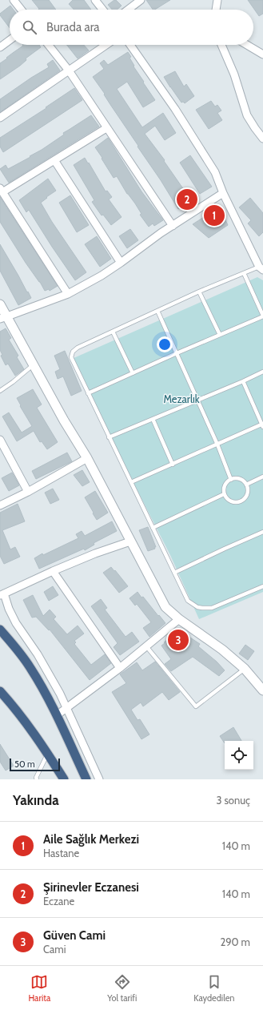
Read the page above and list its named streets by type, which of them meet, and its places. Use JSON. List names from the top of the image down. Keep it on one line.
{"parks":["Mezarlık"],"scale_bar":"50 m","page":{"search":"Burada ara","pins":["2","1","3"],"scale":"50 m","heading":["Yakında","3 sonuç"],"list":[{"mark":"1","name":"Aile Sağlık Merkezi","note":"Hastane","value":"140 m"},{"mark":"2","name":"Şirinevler Eczanesi","note":"Eczane","value":"140 m"},{"mark":"3","name":"Güven Cami","note":"Cami","value":"290 m"}],"nav":["Harita","Yol tarifi","Kaydedilen"]}}
